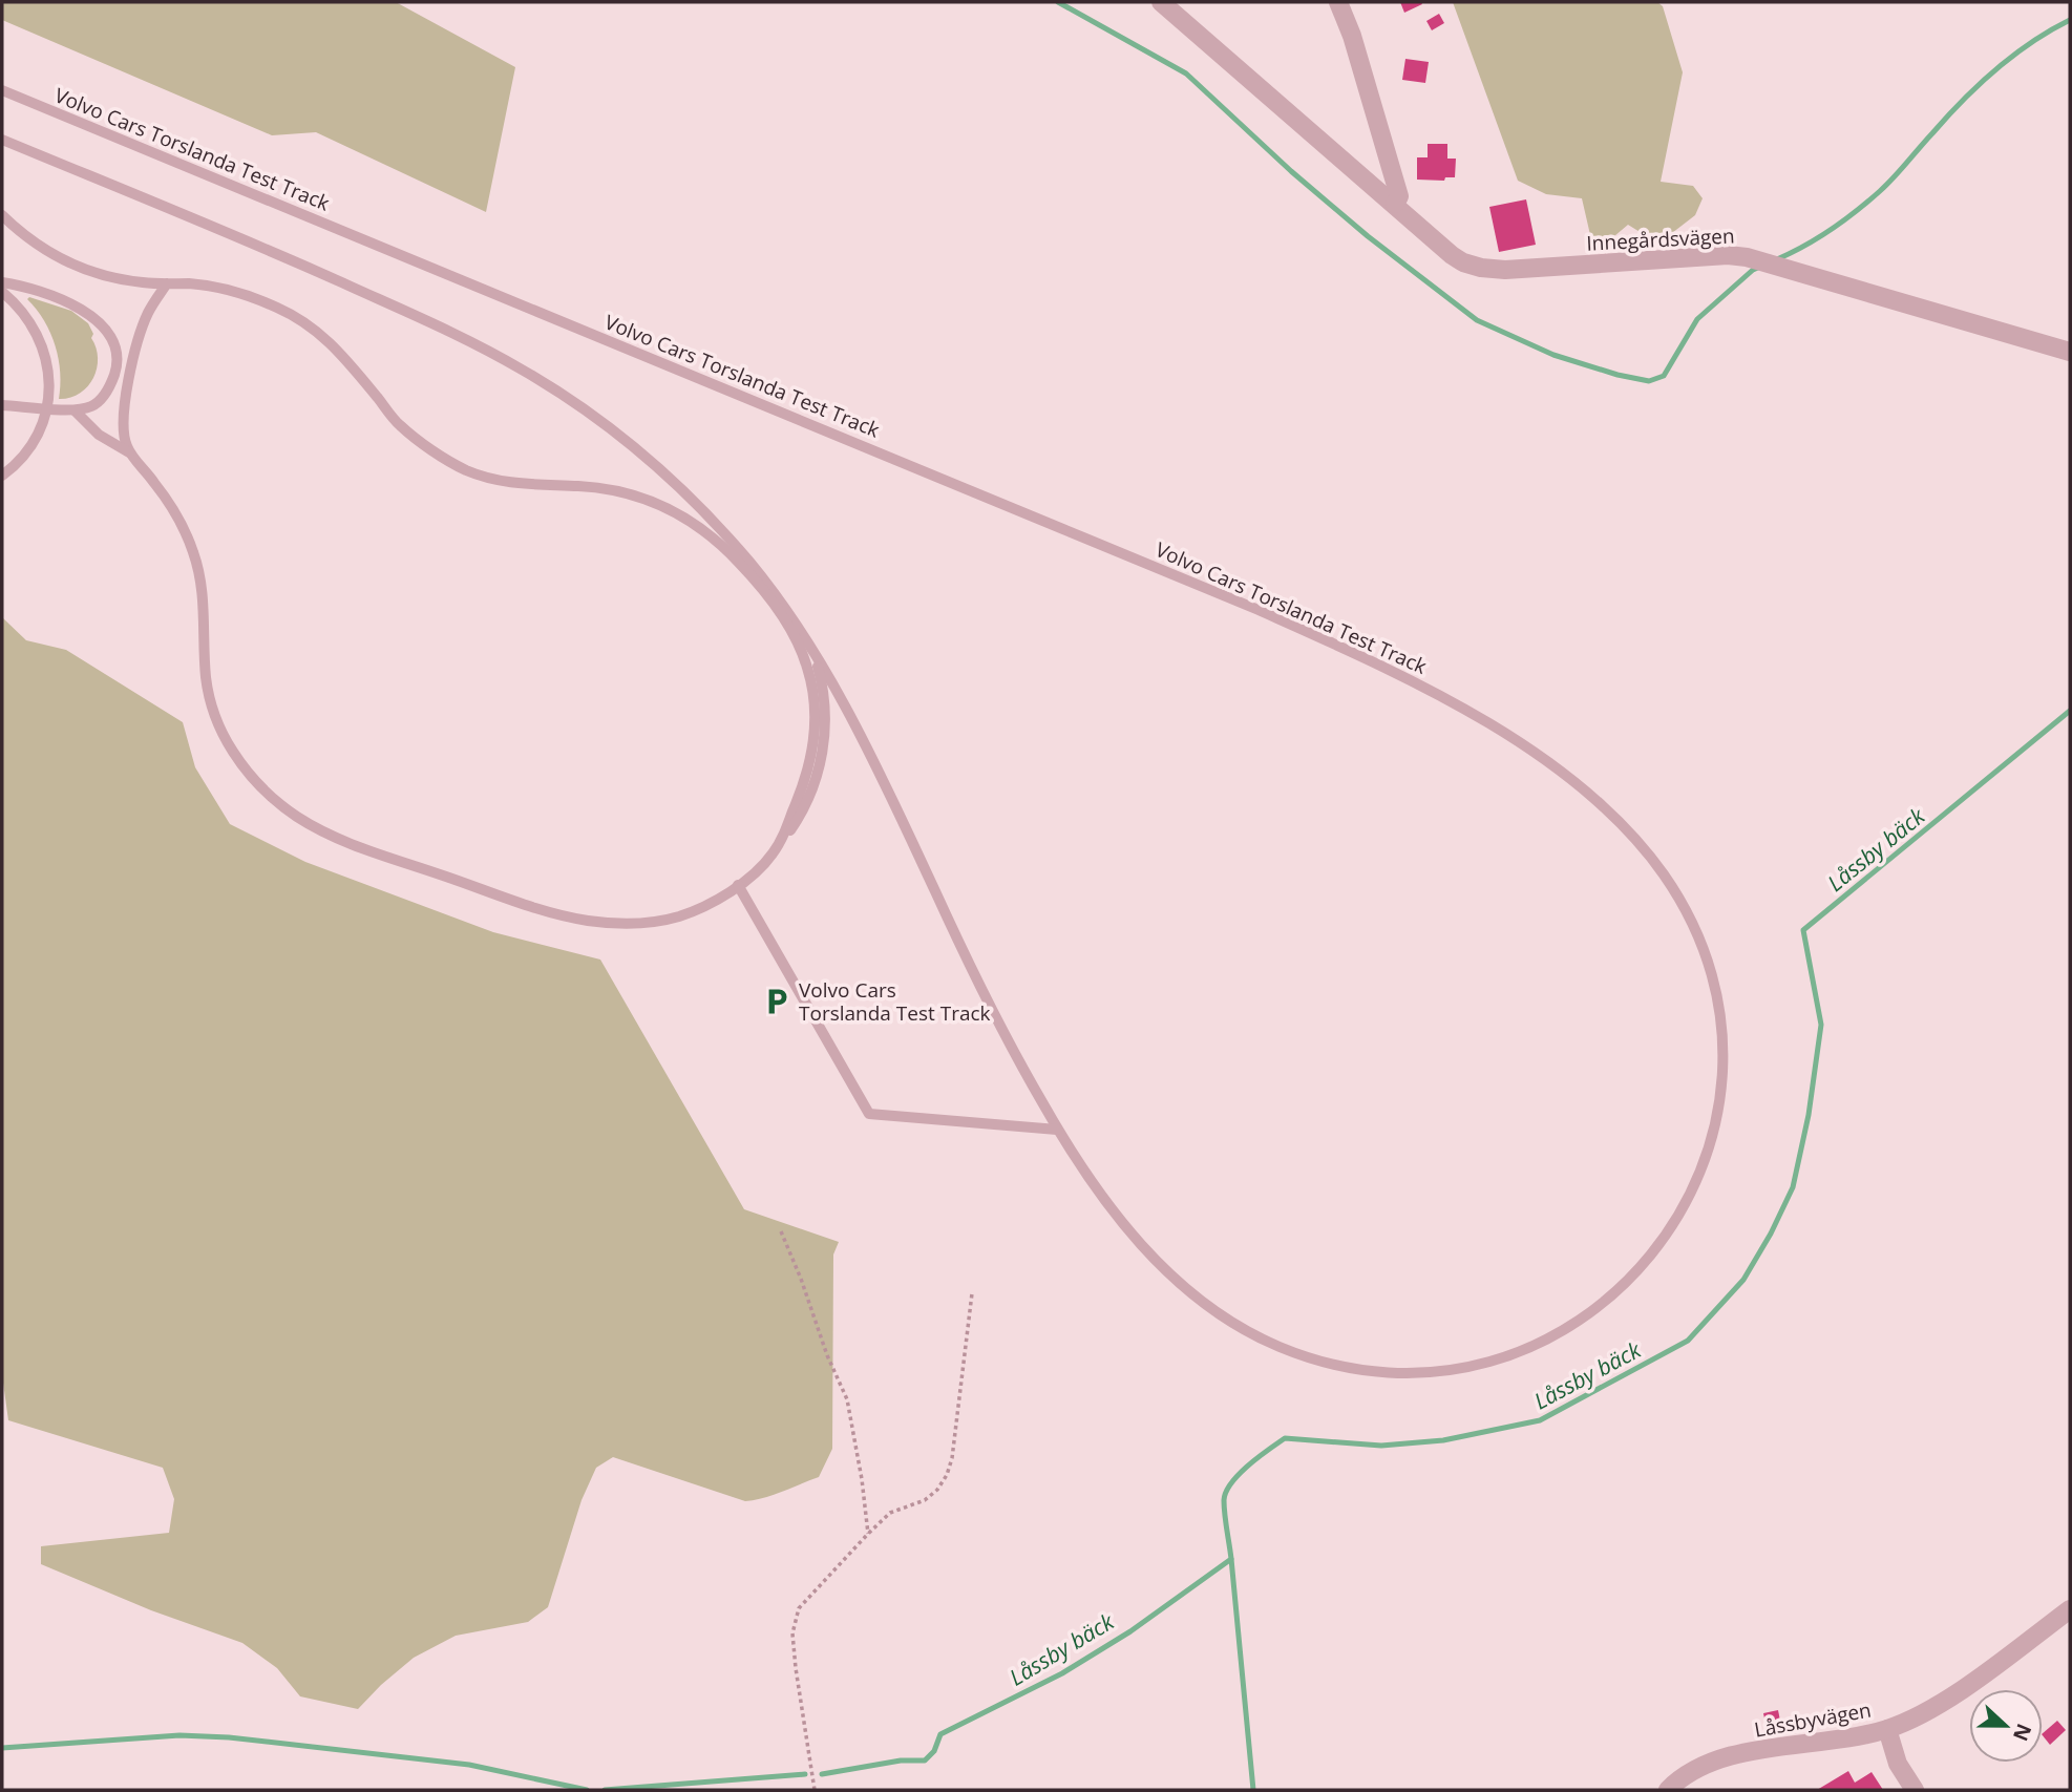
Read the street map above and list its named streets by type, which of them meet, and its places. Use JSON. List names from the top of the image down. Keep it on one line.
{"streets":{"street":["Innegårdsvägen","Låssbyvägen"],"lane":["Volvo Cars Torslanda Test Track"]},"water":["Låssby bäck"],"places":{"parking":["Volvo Cars Torslanda Test Track"]},"north":"right"}
